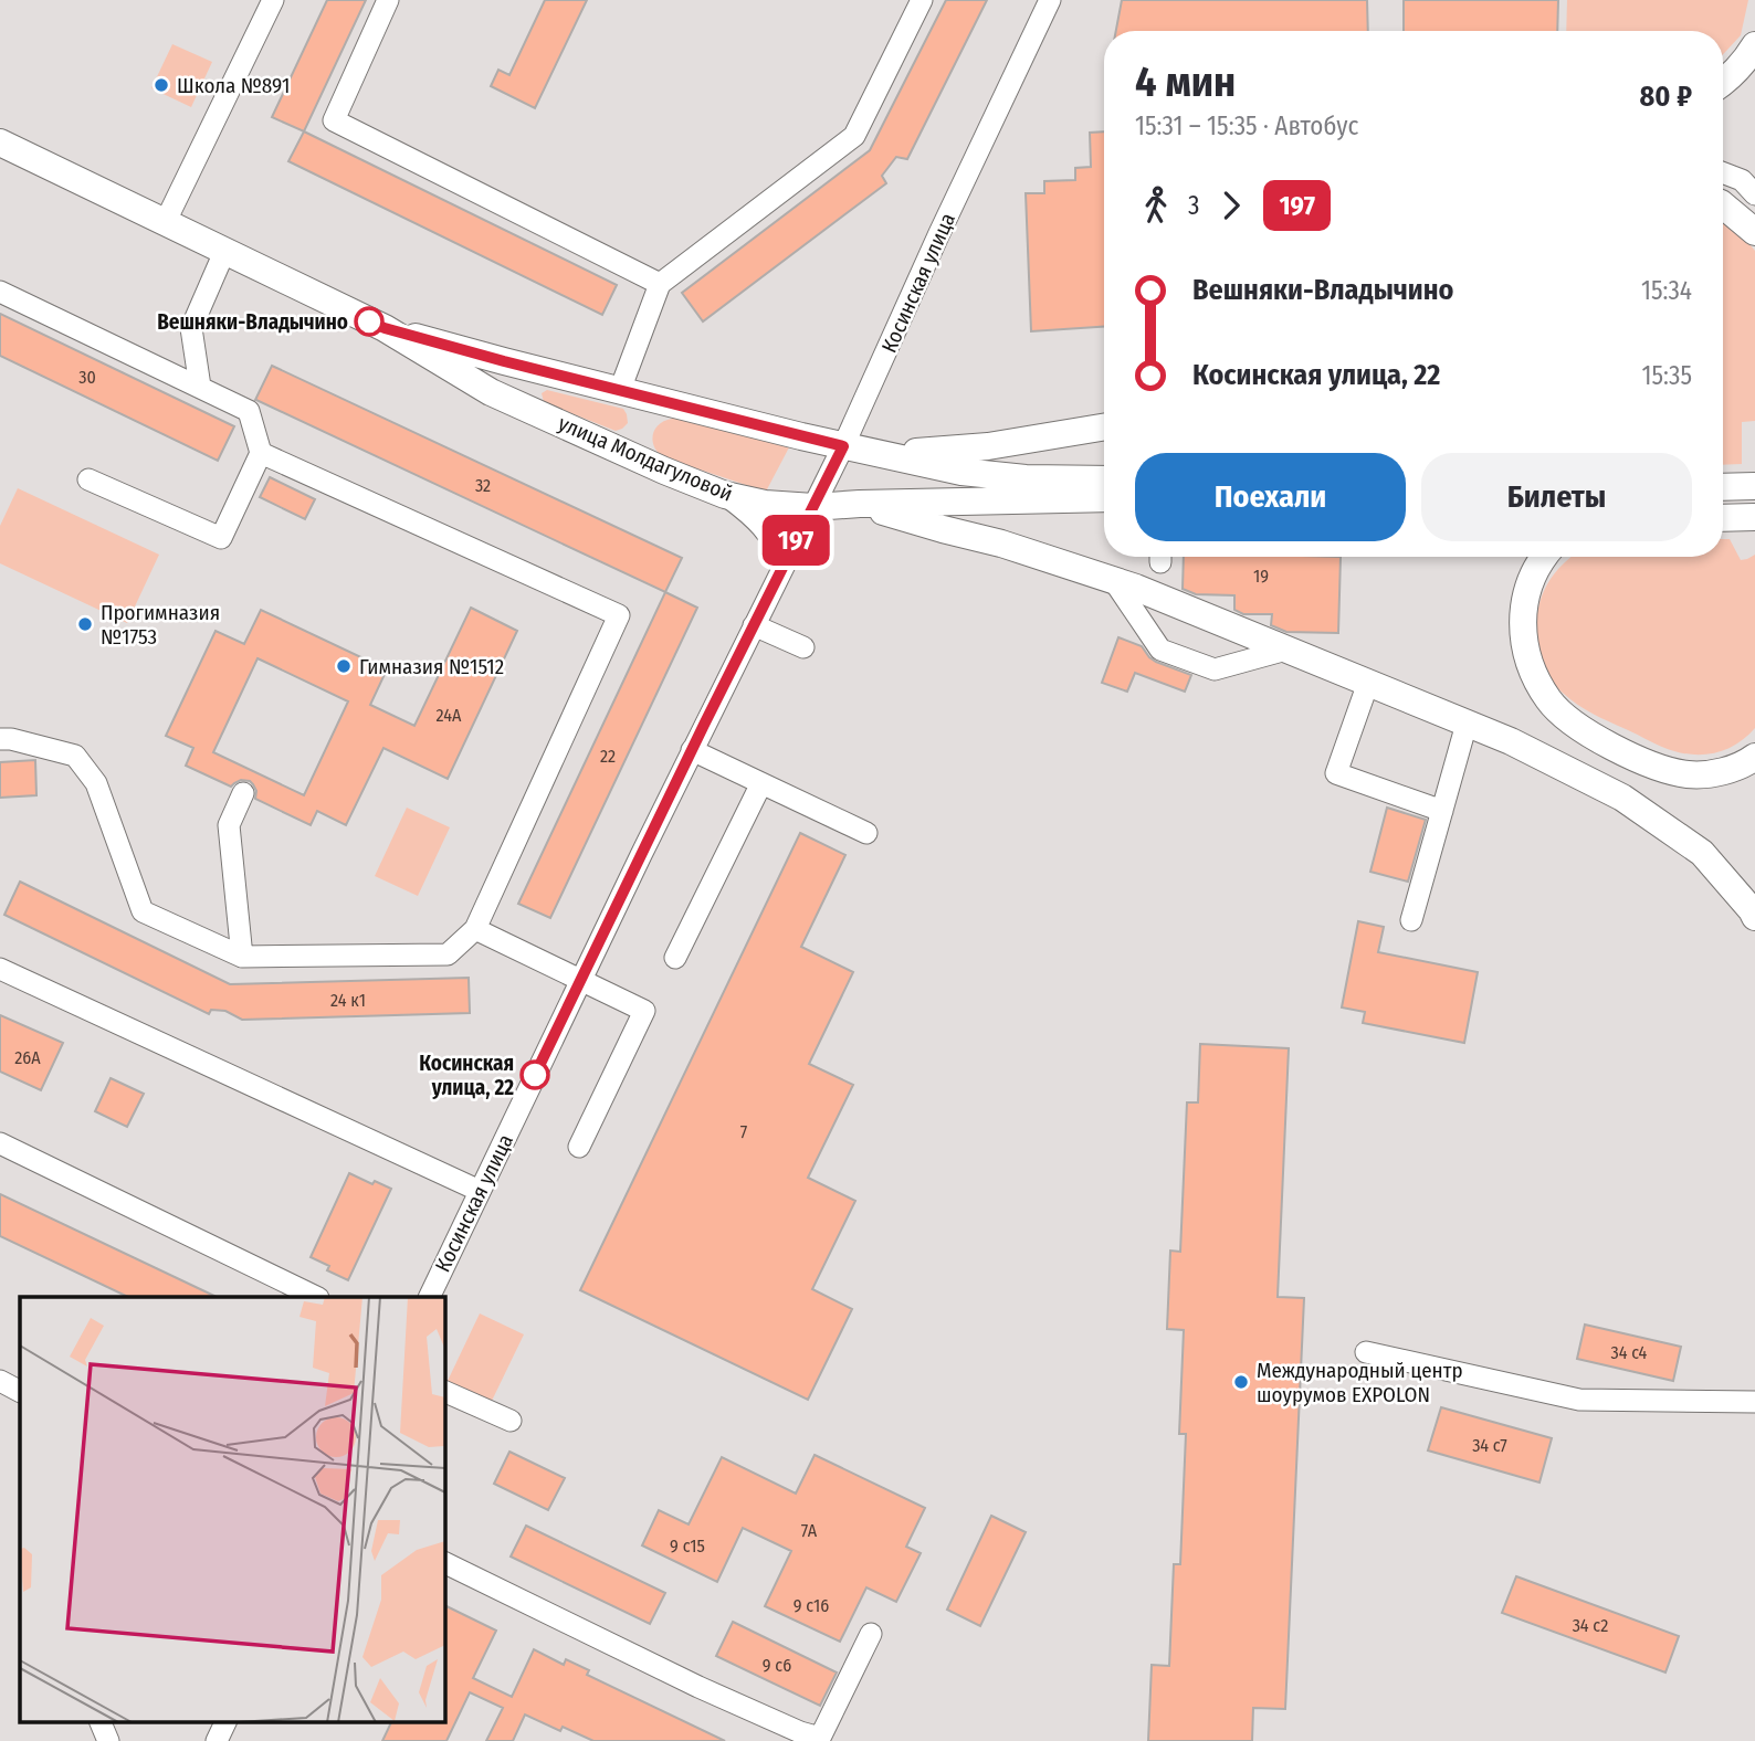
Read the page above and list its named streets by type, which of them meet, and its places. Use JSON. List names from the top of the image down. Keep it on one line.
{"streets":{"main road":["улица Молдагуловой"],"street":["Косинская улица"]},"crossings":[["Косинская улица","улица Молдагуловой"]],"places":["Школа №891","Вешняки-Владычино","Прогимназия №1753","Гимназия №1512","Косинская улица, 22","Международный центр шоурумов EXPOLON"],"lines":["bus line 197"],"house_numbers":["30","32","19","24А","22","24 к1","26А","7","34 с4","34 с7","7А","9 с15","9 с16","34 с2","9 с6"],"page":{"on_map":"197","heading":["4 мин","15:31 – 15:35 · Автобус","80 ₽"],"legs":["3","197"],"list":[{"name":"Вешняки-Владычино","value":"15:34"},{"name":"Косинская улица, 22","value":"15:35"}],"buttons":["Поехали","Билеты"]}}
